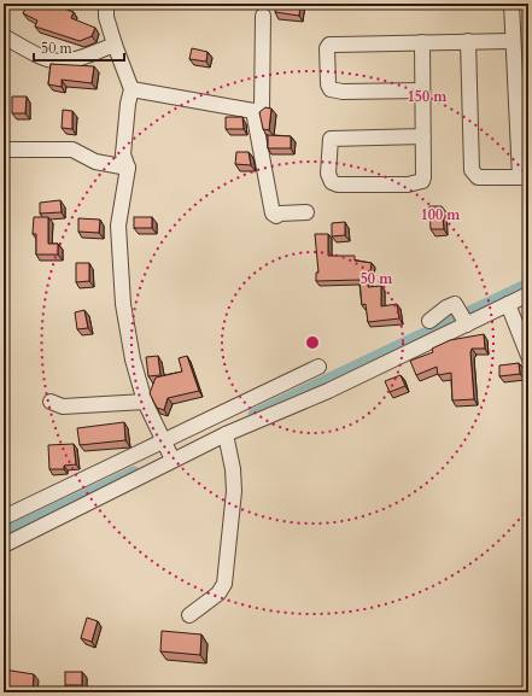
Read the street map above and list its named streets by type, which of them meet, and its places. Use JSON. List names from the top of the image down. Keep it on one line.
{"scale_bar":"50 m","rings":["150 m","100 m","50 m"]}
